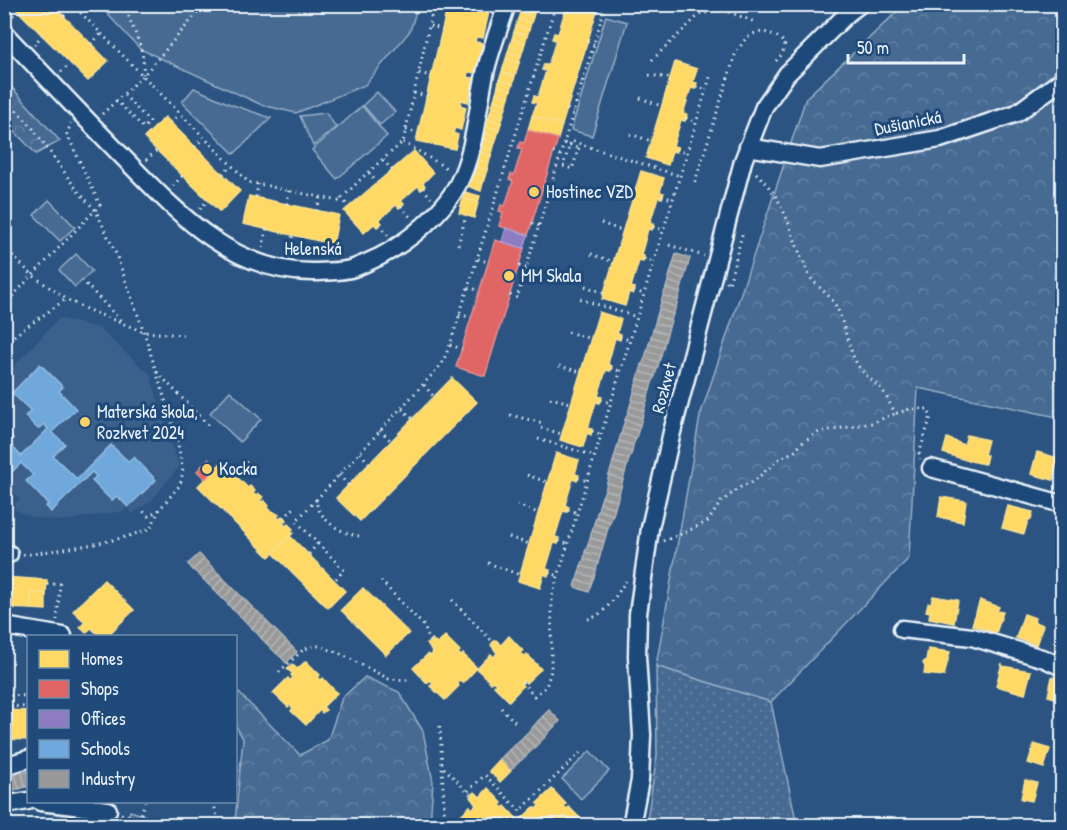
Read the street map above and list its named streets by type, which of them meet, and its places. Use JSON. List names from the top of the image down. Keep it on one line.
{"streets":{"street":["Dušianická","Helenská","Rozkvet"]},"crossings":[["Dušianická","Rozkvet"]],"places":["Hostinec VZD","MM Skala","Materská škola, Rozkvet 2024","Kocka"],"legend":["Homes","Shops","Offices","Schools","Industry"],"scale_bar":"50 m"}
